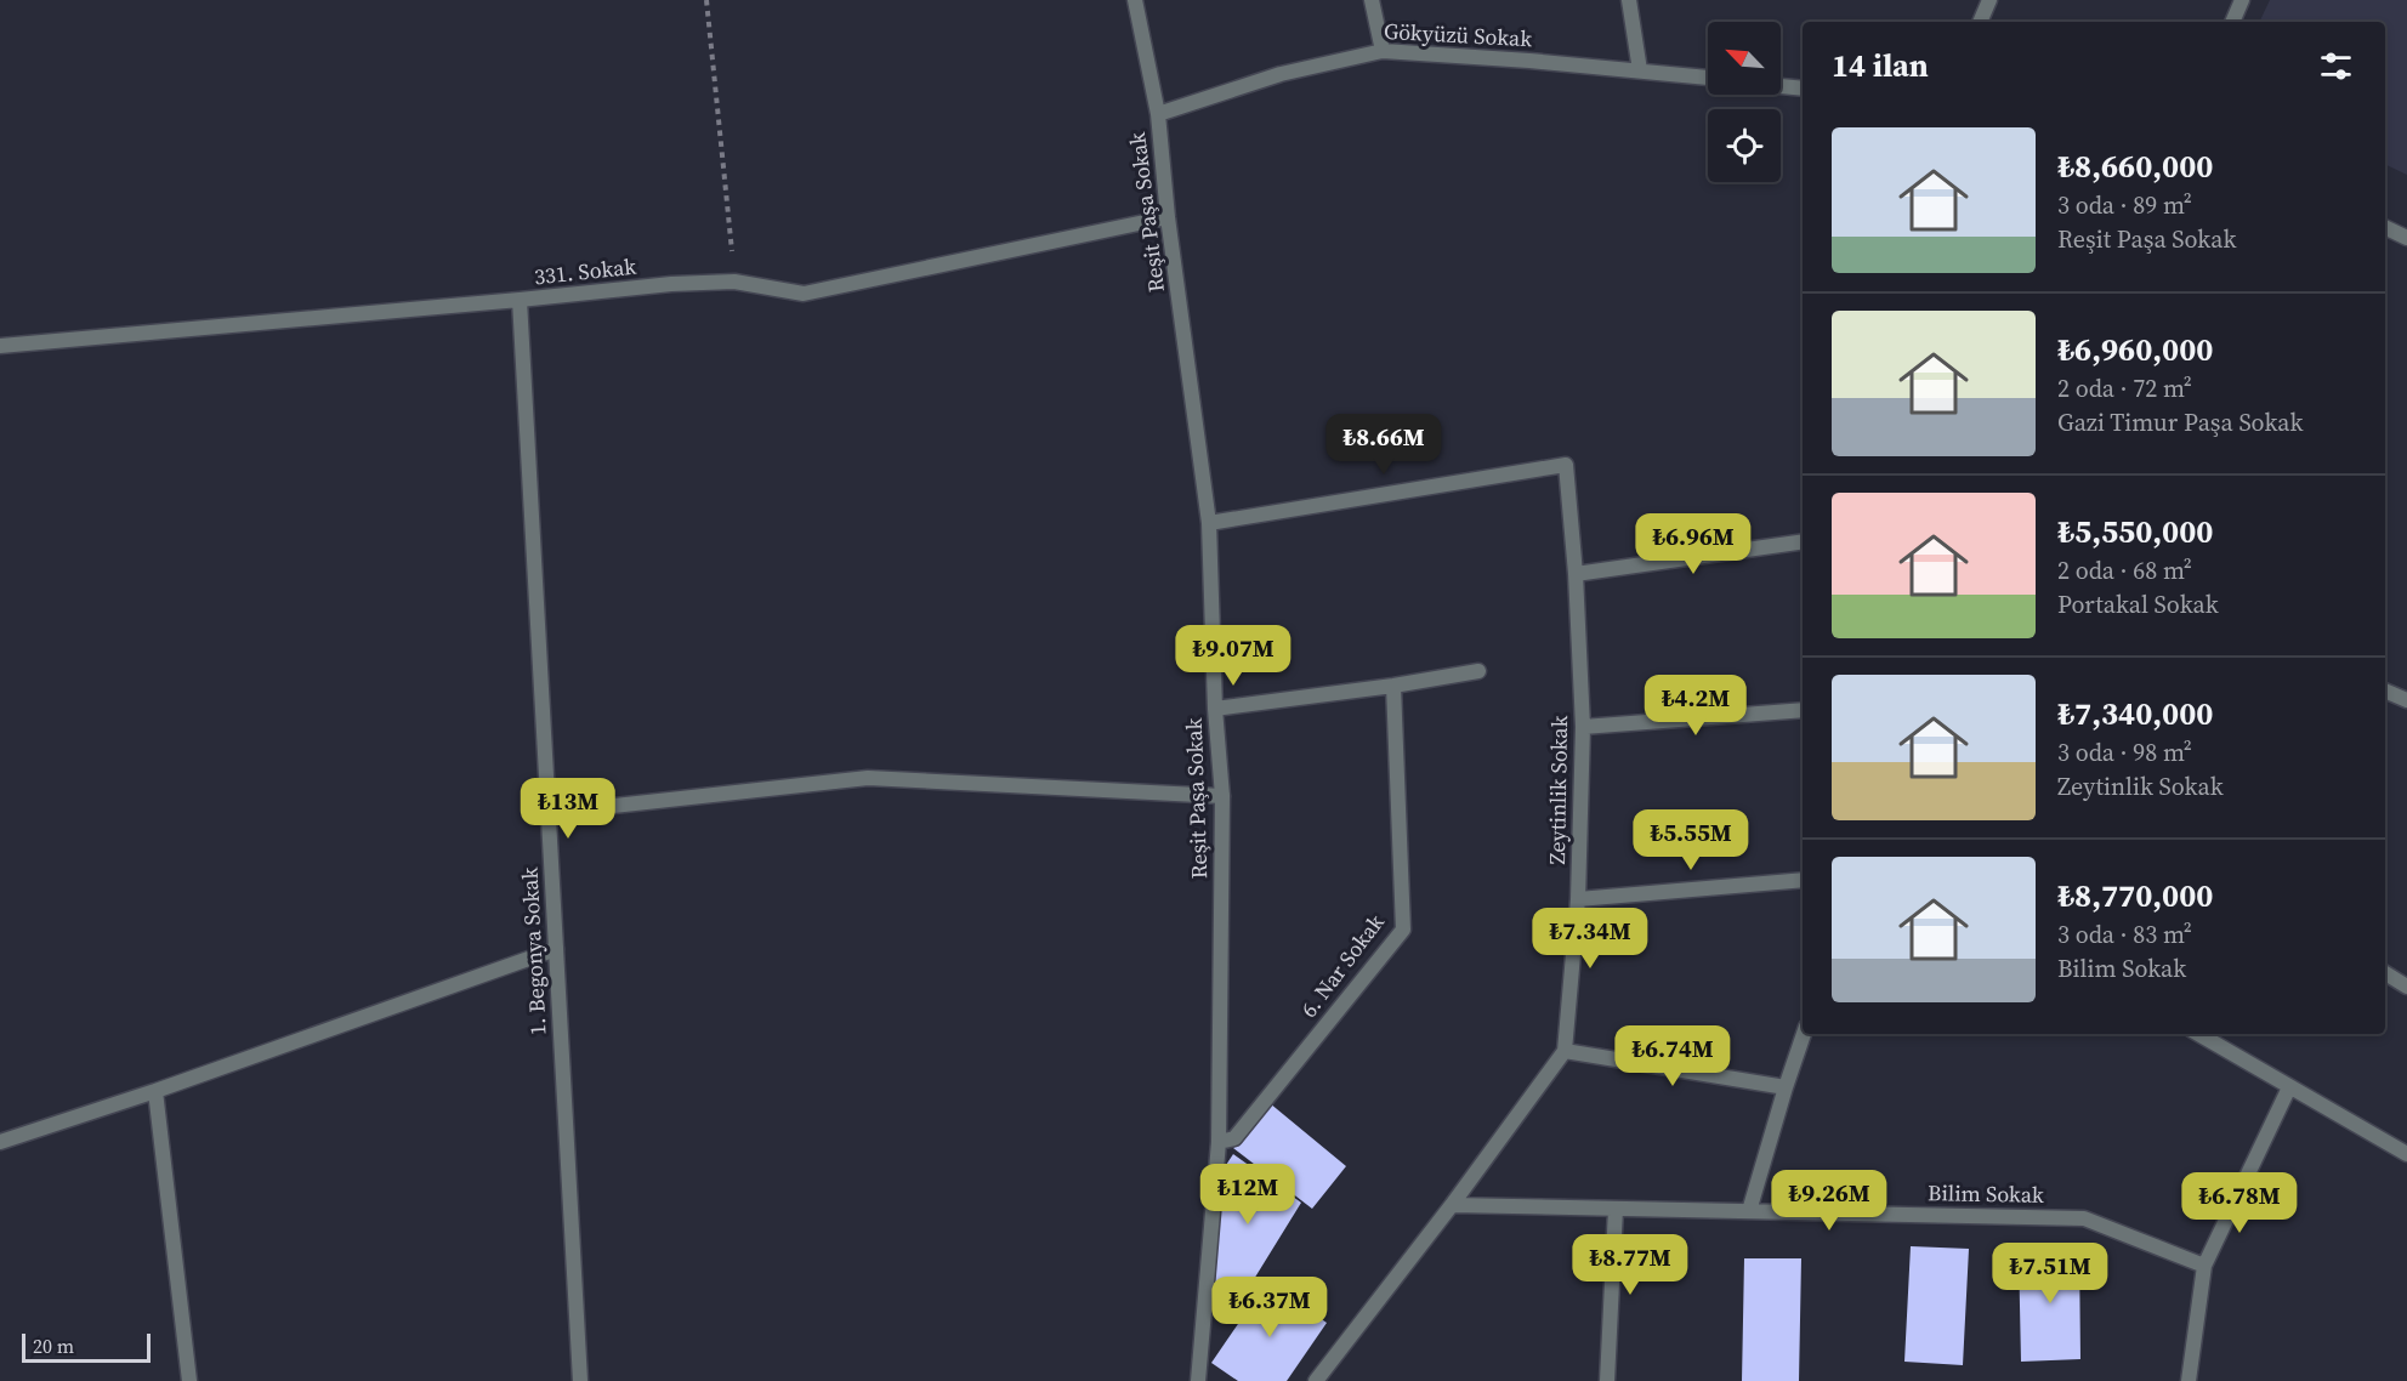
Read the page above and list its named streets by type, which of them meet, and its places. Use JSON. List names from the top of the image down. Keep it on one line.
{"streets":{"street":["Gökyüzü Sokak","Reşit Paşa Sokak","331. Sokak","Zeytinlik Sokak","1. Begonya Sokak","6. Nar Sokak","Bilim Sokak"]},"crossings":[["Gökyüzü Sokak","Reşit Paşa Sokak"],["Reşit Paşa Sokak","331. Sokak"],["Reşit Paşa Sokak","Zeytinlik Sokak"],["Reşit Paşa Sokak","6. Nar Sokak"],["331. Sokak","1. Begonya Sokak"]],"scale_bar":"20 m","north":"top left","page":{"heading":"14 ilan","list":[{"name":"₺8,660,000","note":"3 oda · 89 m² · Reşit Paşa Sokak"},{"name":"₺6,960,000","note":"2 oda · 72 m² · Gazi Timur Paşa Sokak"},{"name":"₺5,550,000","note":"2 oda · 68 m² · Portakal Sokak"},{"name":"₺7,340,000","note":"3 oda · 98 m² · Zeytinlik Sokak"},{"name":"₺8,770,000","note":"3 oda · 83 m² · Bilim Sokak"}],"price":["₺8.66M","₺6.96M","₺9.07M","₺4.2M","₺13M","₺5.55M","₺7.34M","₺6.74M","₺12M","₺9.26M","₺6.78M","₺8.77M","₺7.51M","₺6.37M"],"scale":"20 m"}}
